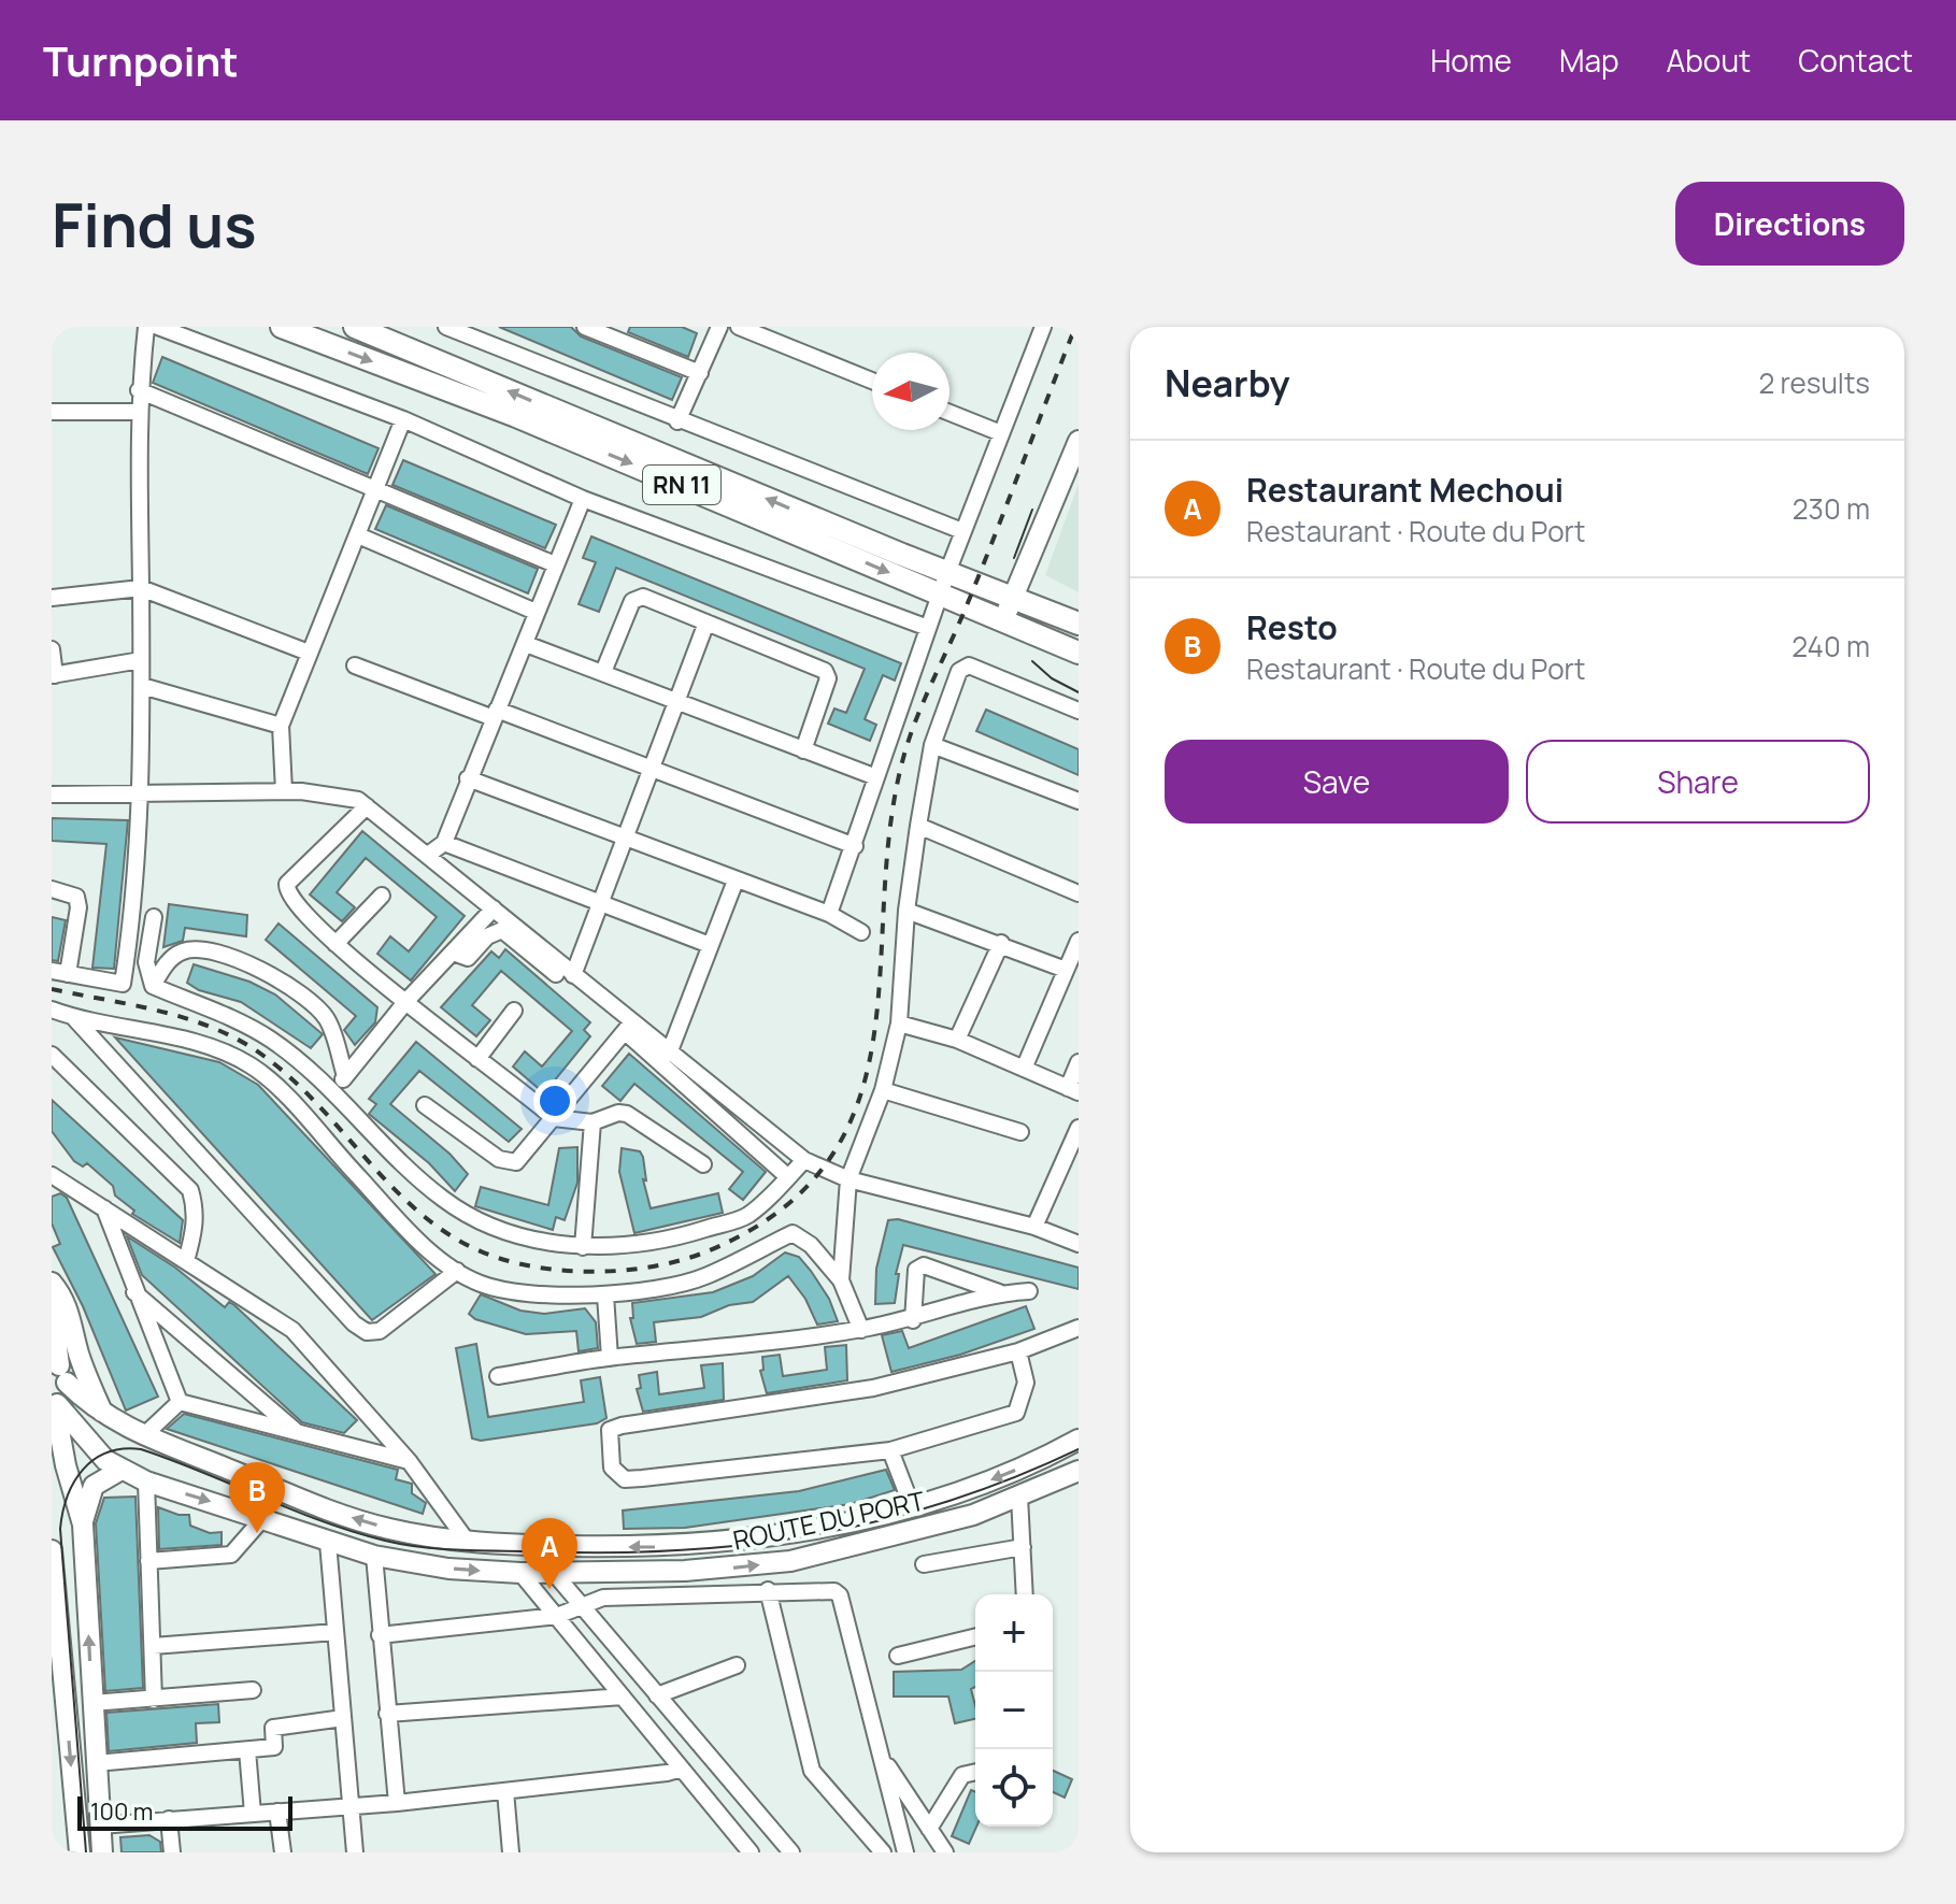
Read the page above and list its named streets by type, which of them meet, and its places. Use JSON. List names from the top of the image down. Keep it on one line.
{"streets":{"highway":["RN 11"],"main road":["ROUTE DU PORT"]},"scale_bar":"100 m","north":"left","page":{"header":"Turnpoint","nav":["Home","Map","About","Contact"],"buttons":["Directions",["Save","Share"]],"title":"Find us","heading":["Nearby","2 results"],"list":[{"mark":"A","name":"Restaurant Mechoui","note":"Restaurant · Route du Port","value":"230 m"},{"mark":"B","name":"Resto","note":"Restaurant · Route du Port","value":"240 m"}],"pins":["B","A"],"map_buttons":["+","−"],"scale":"100 m"}}
